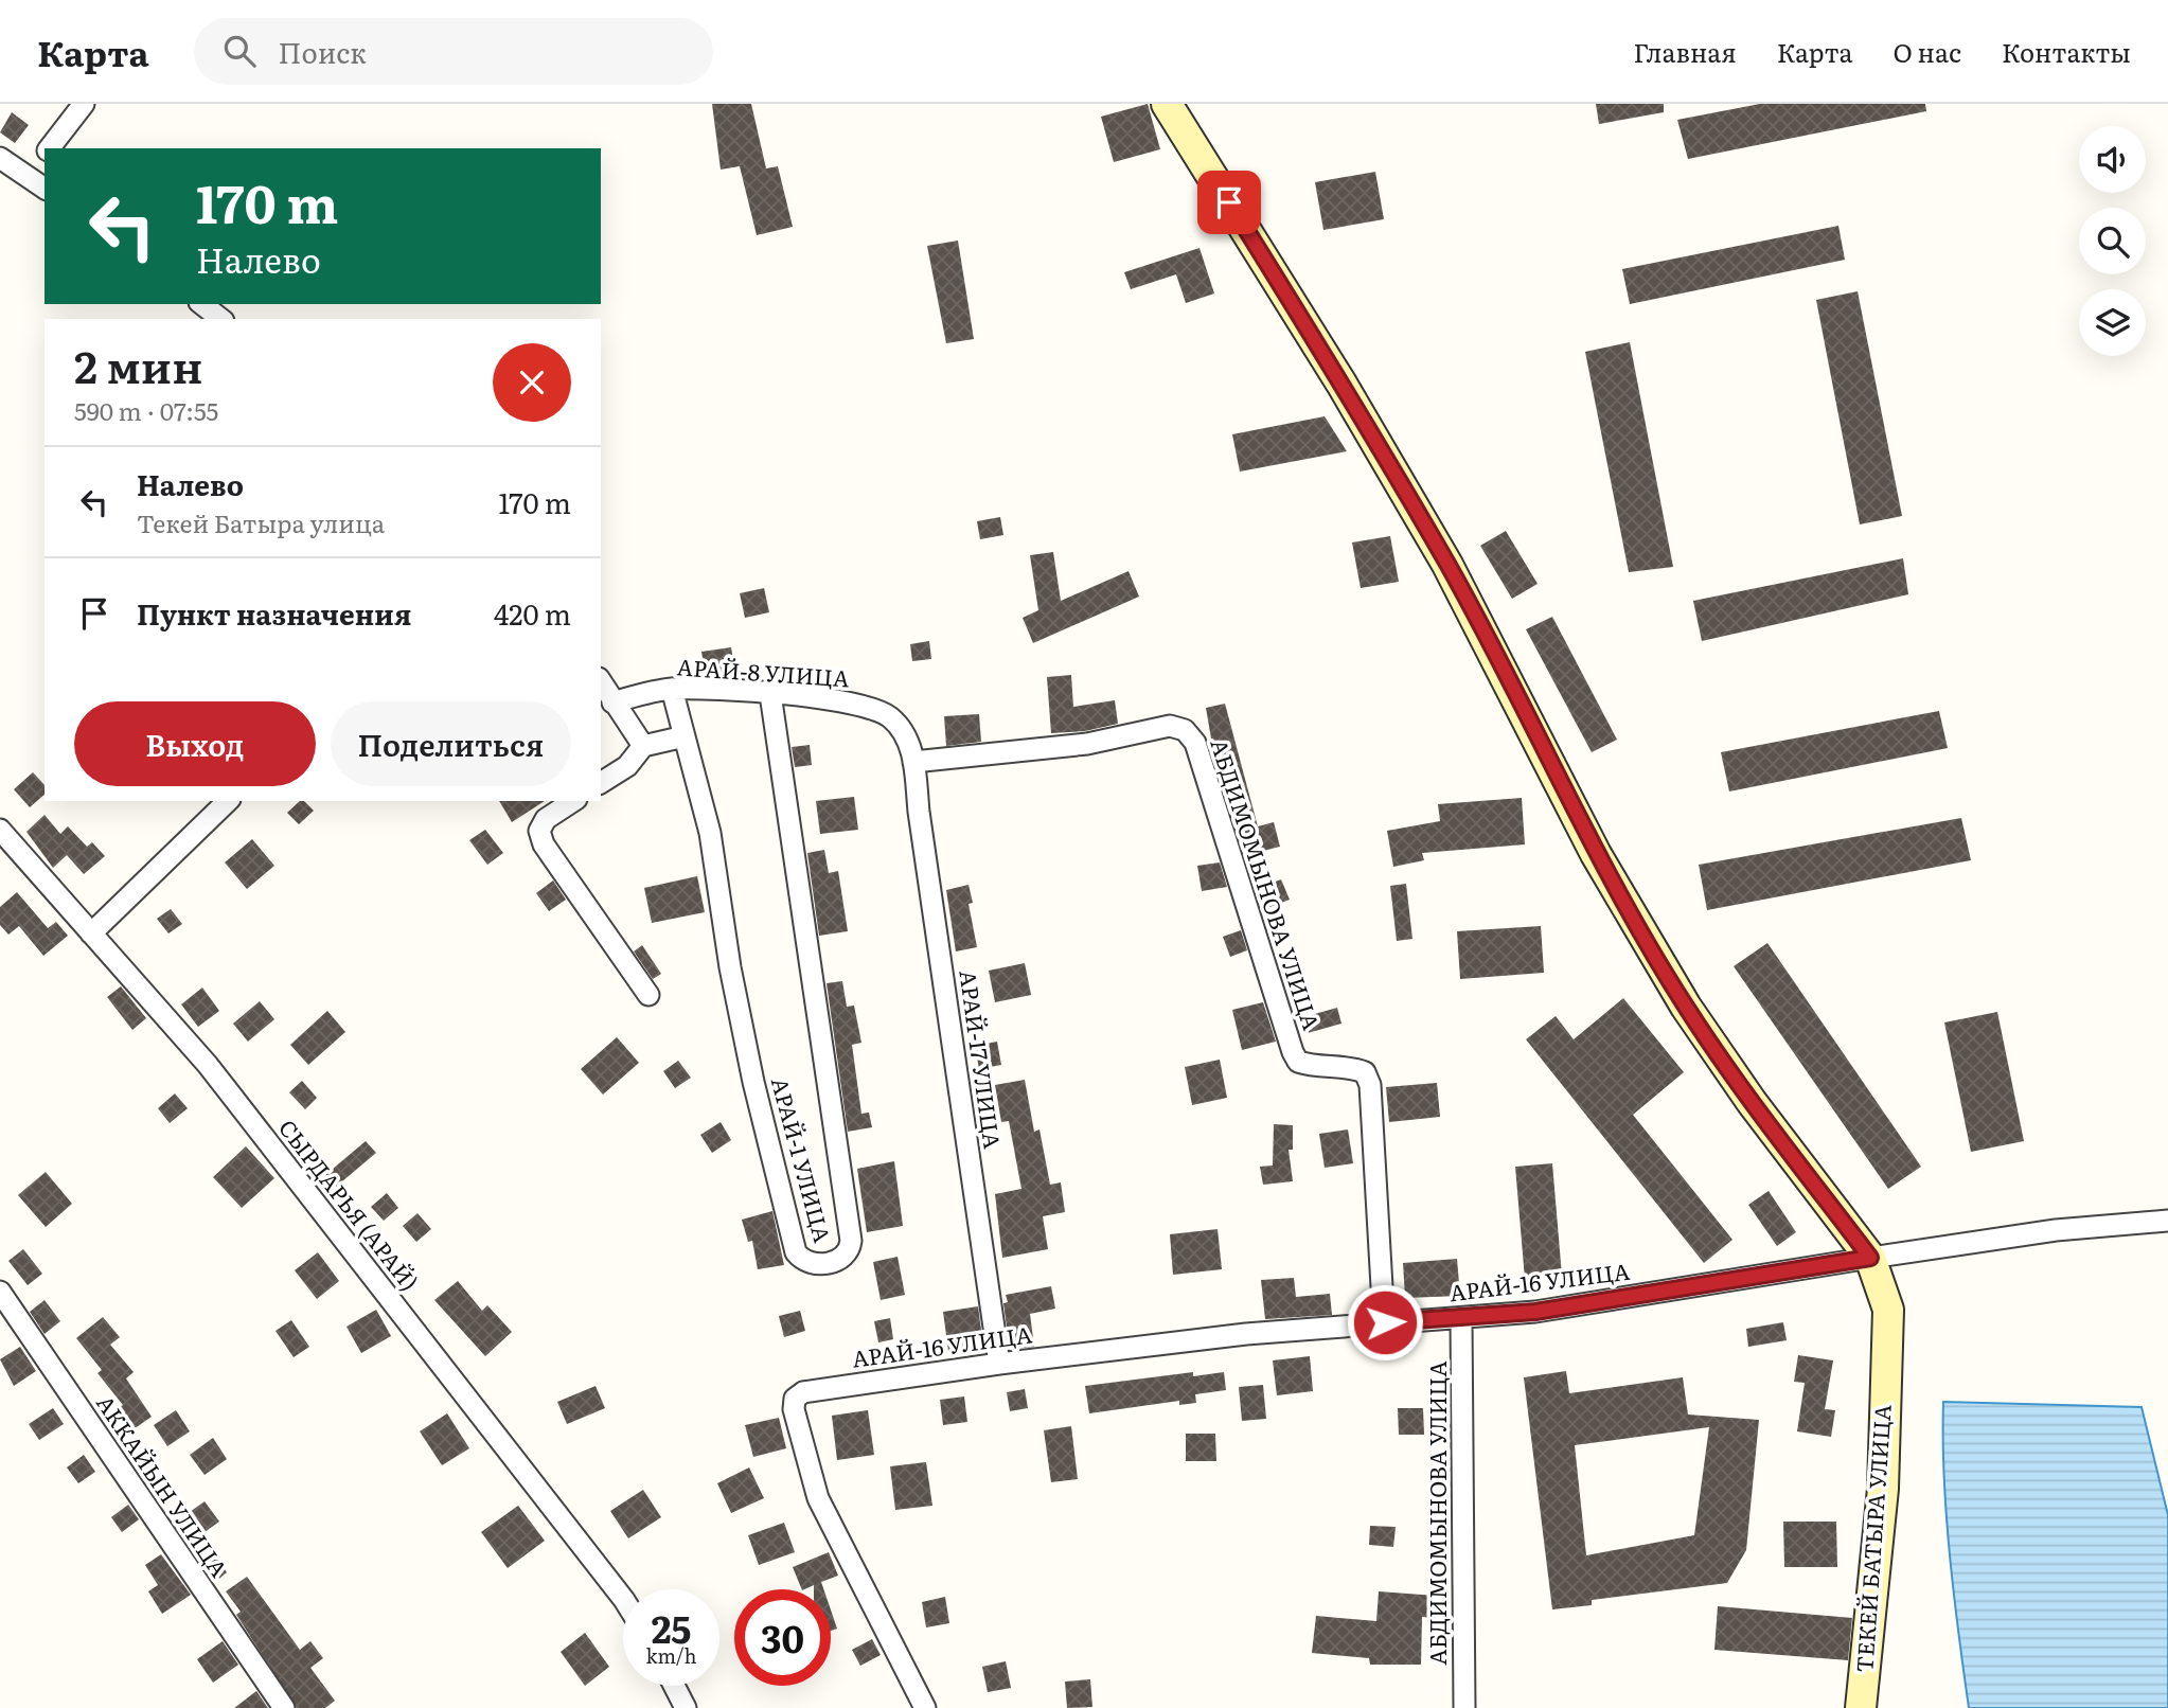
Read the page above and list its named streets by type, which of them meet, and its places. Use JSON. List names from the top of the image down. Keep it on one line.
{"streets":{"street":["АРАЙ-8 УЛИЦА","АБДИМОМЫНОВА УЛИЦА","АРАЙ-17 УЛИЦА","АРАЙ-1 УЛИЦА","СЫРДАРЬЯ (АРАЙ)","АРАЙ-16 УЛИЦА","АККАЙЫН УЛИЦА","ТЕКЕЙ БАТЫРА УЛИЦА"]},"crossings":[["АРАЙ-8 УЛИЦА","АБДИМОМЫНОВА УЛИЦА"],["АРАЙ-8 УЛИЦА","АРАЙ-17 УЛИЦА"],["АРАЙ-8 УЛИЦА","АРАЙ-1 УЛИЦА"],["АБДИМОМЫНОВА УЛИЦА","АРАЙ-17 УЛИЦА"],["АБДИМОМЫНОВА УЛИЦА","АРАЙ-16 УЛИЦА"],["АРАЙ-17 УЛИЦА","АРАЙ-16 УЛИЦА"],["АРАЙ-16 УЛИЦА","ТЕКЕЙ БАТЫРА УЛИЦА"]],"page":{"header":"Карта","search":"Поиск","nav":["Главная","Карта","О нас","Контакты"],"turn":["170 m","Налево"],"heading":["2 мин","590 m · 07:55"],"list":[{"name":"Налево","note":"Текей Батыра улица","value":"170 m"},{"name":"Пункт назначения","value":"420 m"}],"buttons":["Выход","Поделиться"],"speed":"25 km/h","limit":"30"}}
